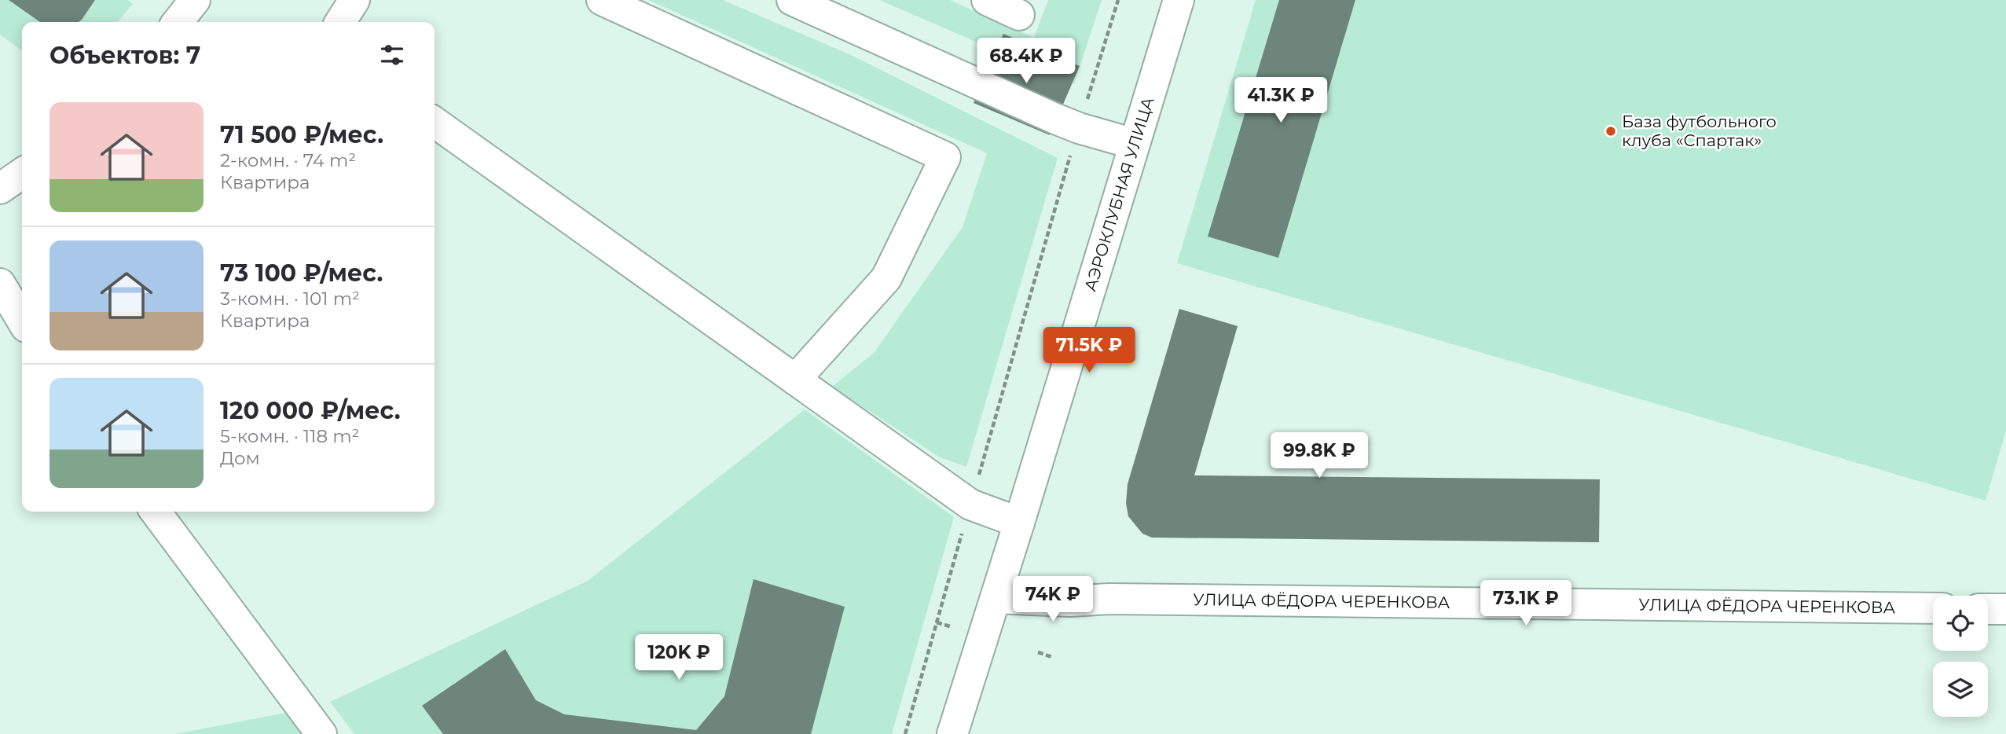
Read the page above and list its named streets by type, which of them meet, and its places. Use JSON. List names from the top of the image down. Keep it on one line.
{"streets":{"street":["АЭРОКЛУБНАЯ УЛИЦА","УЛИЦА ФЁДОРА ЧЕРЕНКОВА"]},"crossings":[["АЭРОКЛУБНАЯ УЛИЦА","УЛИЦА ФЁДОРА ЧЕРЕНКОВА"]],"places":["База футбольного клуба «Спартак»"],"page":{"heading":"Объектов: 7","price":["68.4K ₽","41.3K ₽","71.5K ₽","99.8K ₽","74K ₽","73.1K ₽","120K ₽"],"list":[{"name":"71 500 ₽/мес.","note":"2-комн. · 74 m² · Квартира"},{"name":"73 100 ₽/мес.","note":"3-комн. · 101 m² · Квартира"},{"name":"120 000 ₽/мес.","note":"5-комн. · 118 m² · Дом"}]}}
